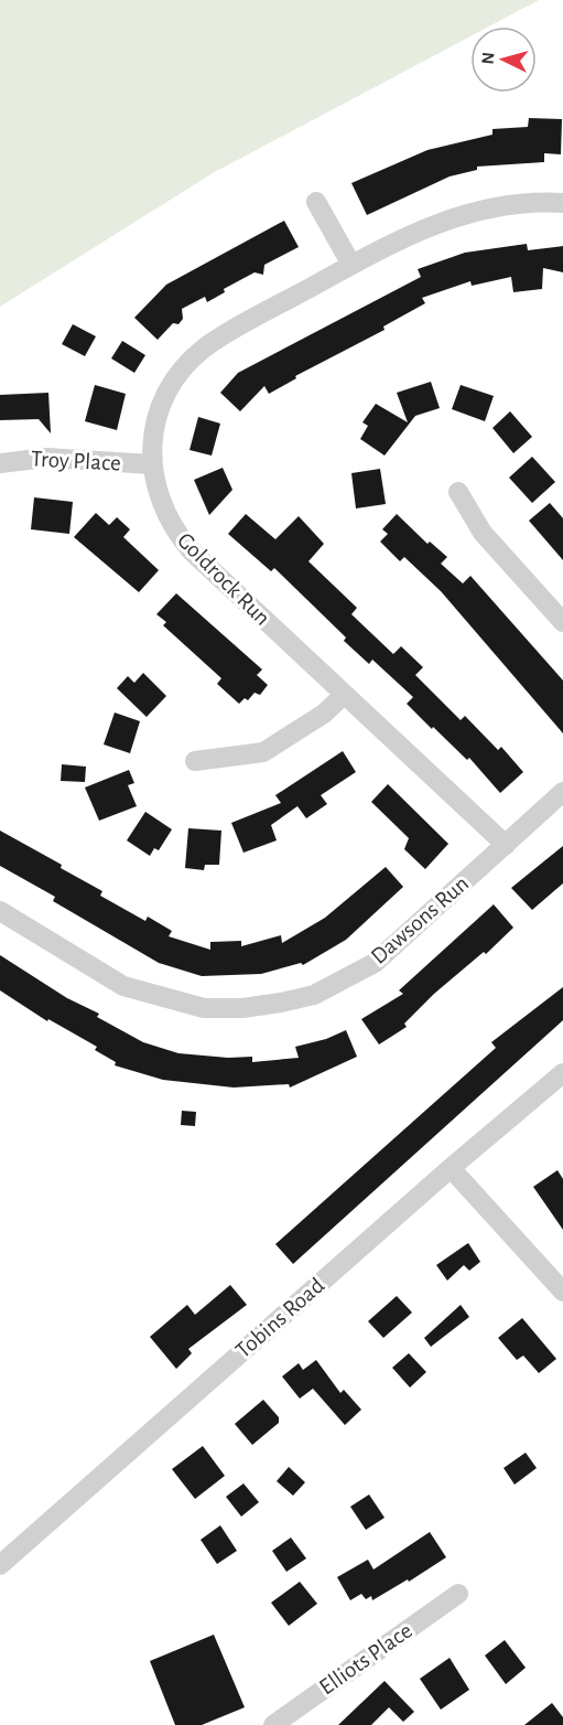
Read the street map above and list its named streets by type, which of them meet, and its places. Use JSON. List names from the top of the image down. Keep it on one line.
{"streets":{"street":["Troy Place","Goldrock Run","Dawsons Run","Tobins Road","Elliots Place"]},"crossings":[["Troy Place","Goldrock Run"],["Goldrock Run","Dawsons Run"]],"north":"left"}
